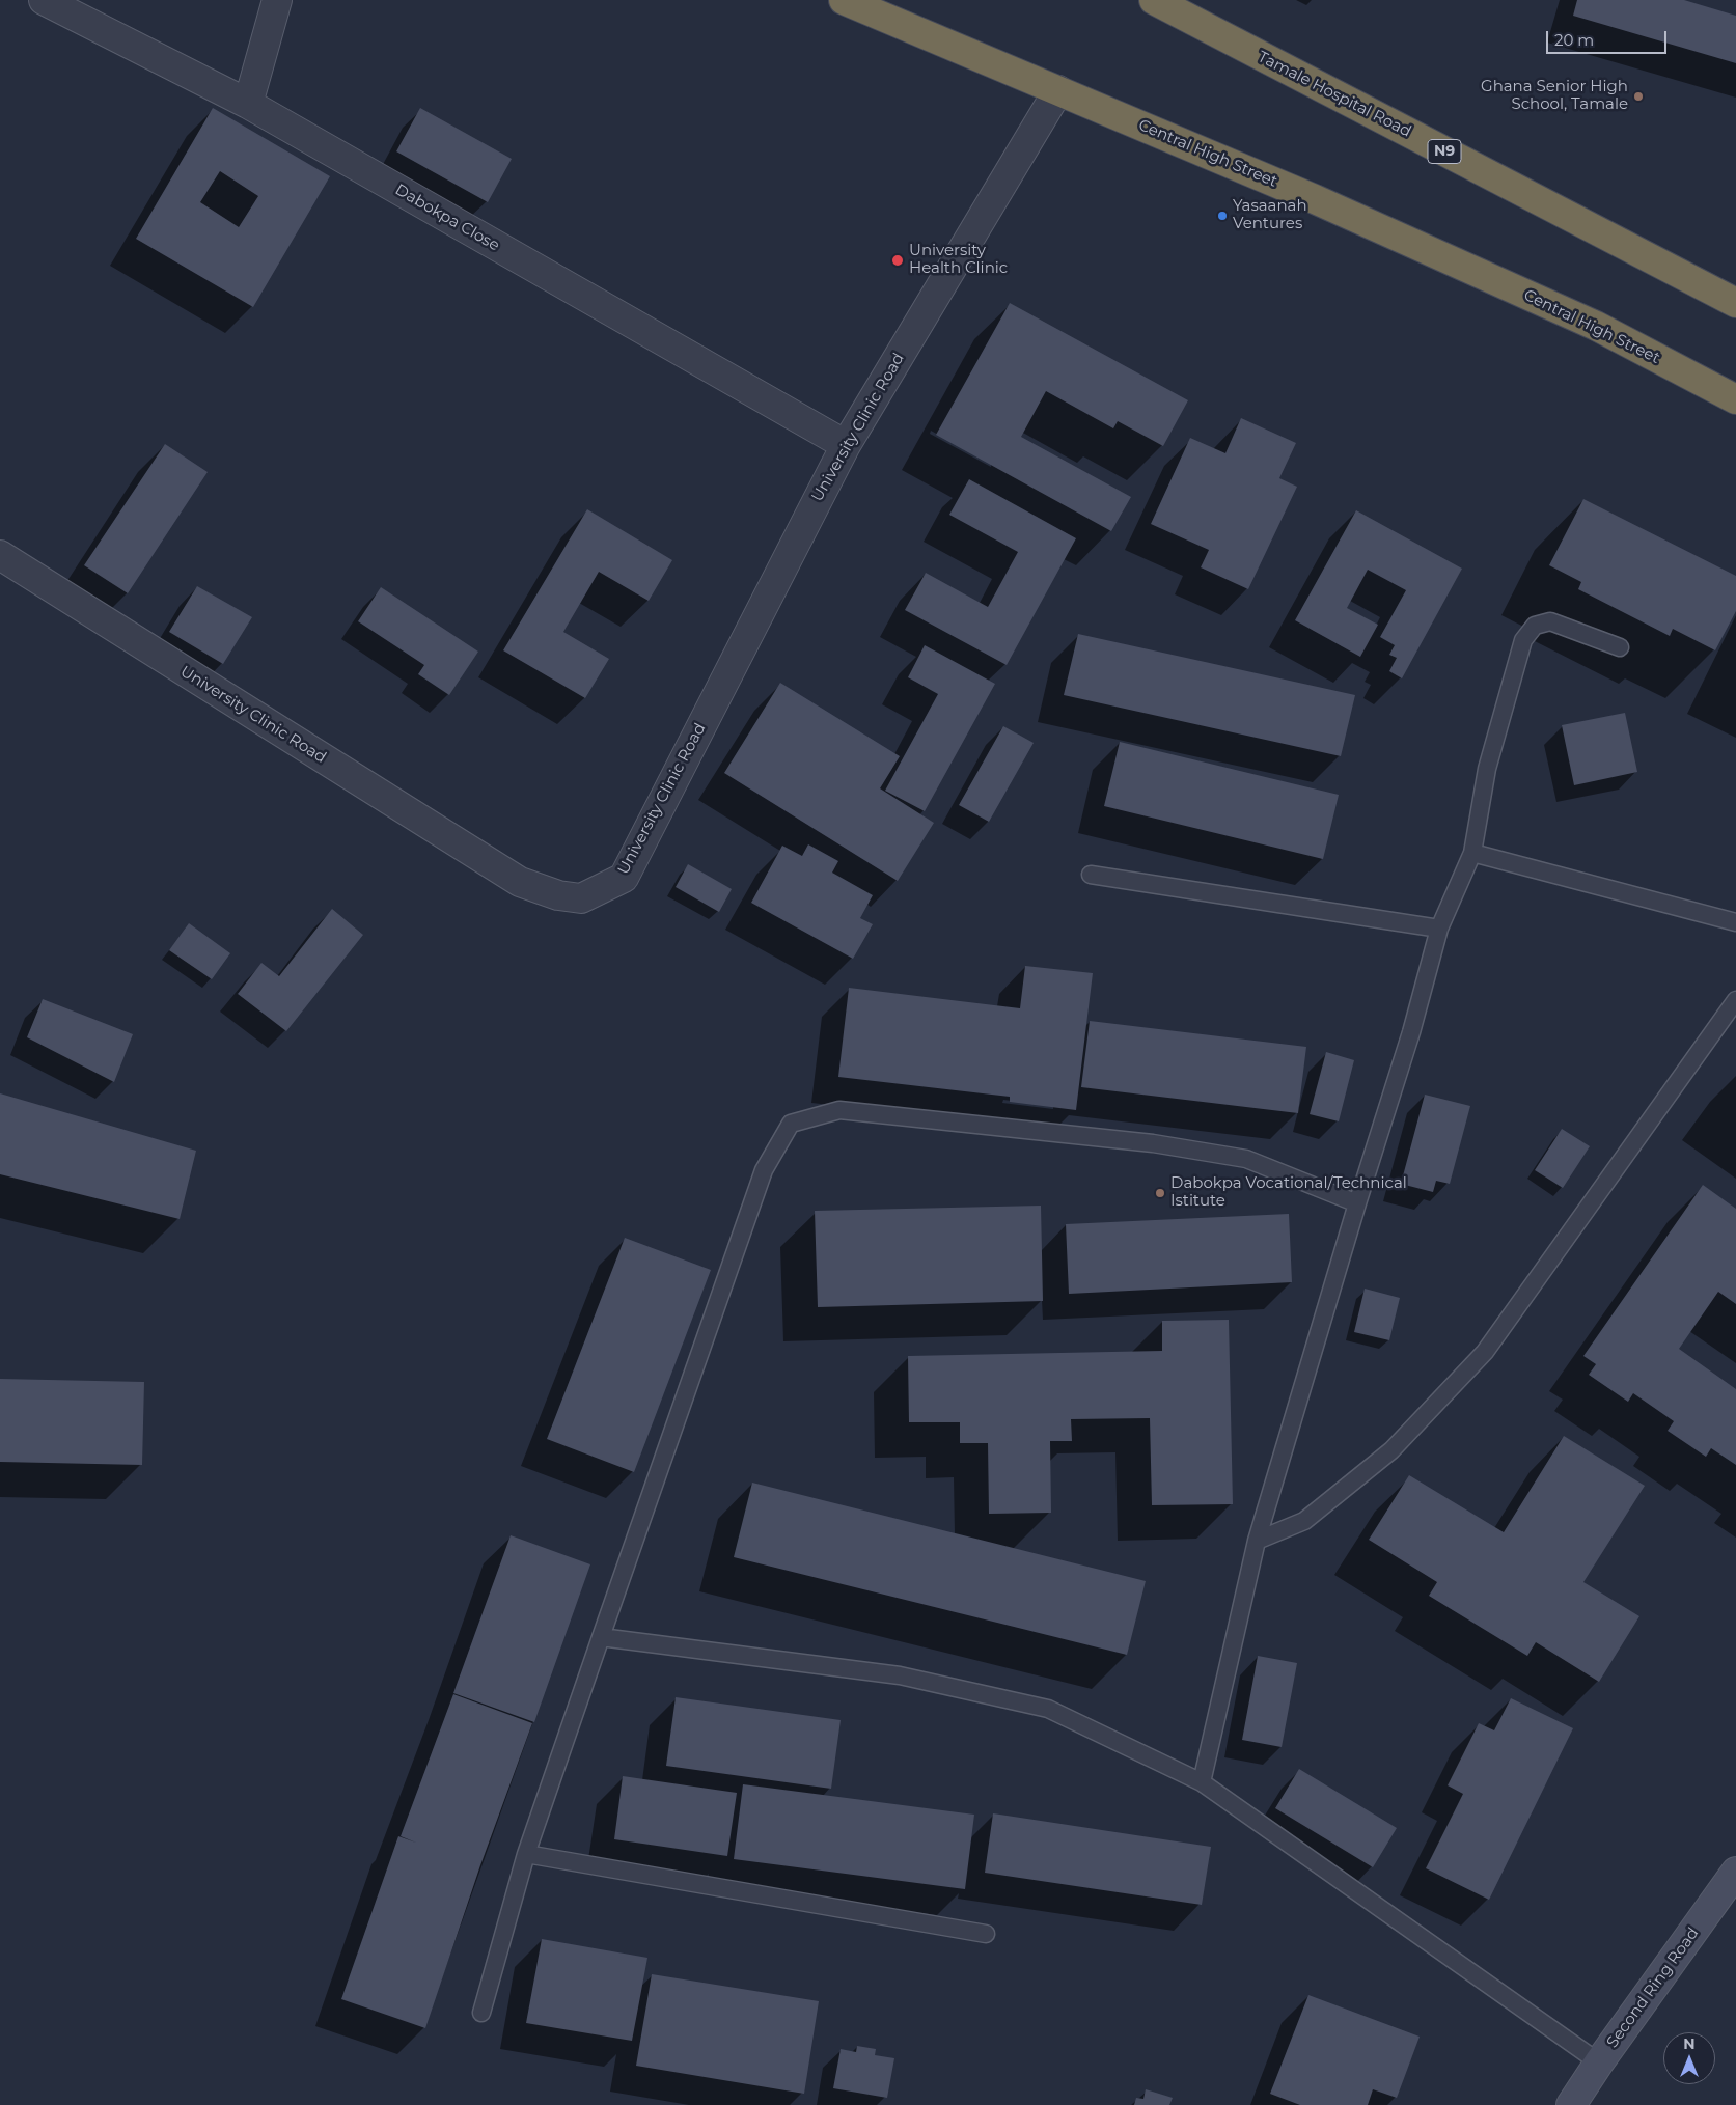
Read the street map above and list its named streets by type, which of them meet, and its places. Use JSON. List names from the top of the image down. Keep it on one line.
{"streets":{"highway":["Tamale Hospital Road","N9","Central High Street"],"main road":["Second Ring Road"],"street":["Dabokpa Close","University Clinic Road"]},"crossings":[["Central High Street","University Clinic Road"],["Dabokpa Close","University Clinic Road"]],"places":["Ghana Senior High School, Tamale","Yasaanah Ventures","University Health Clinic","Dabokpa Vocational/Technical Istitute"],"scale_bar":"20 m","north":"top"}
